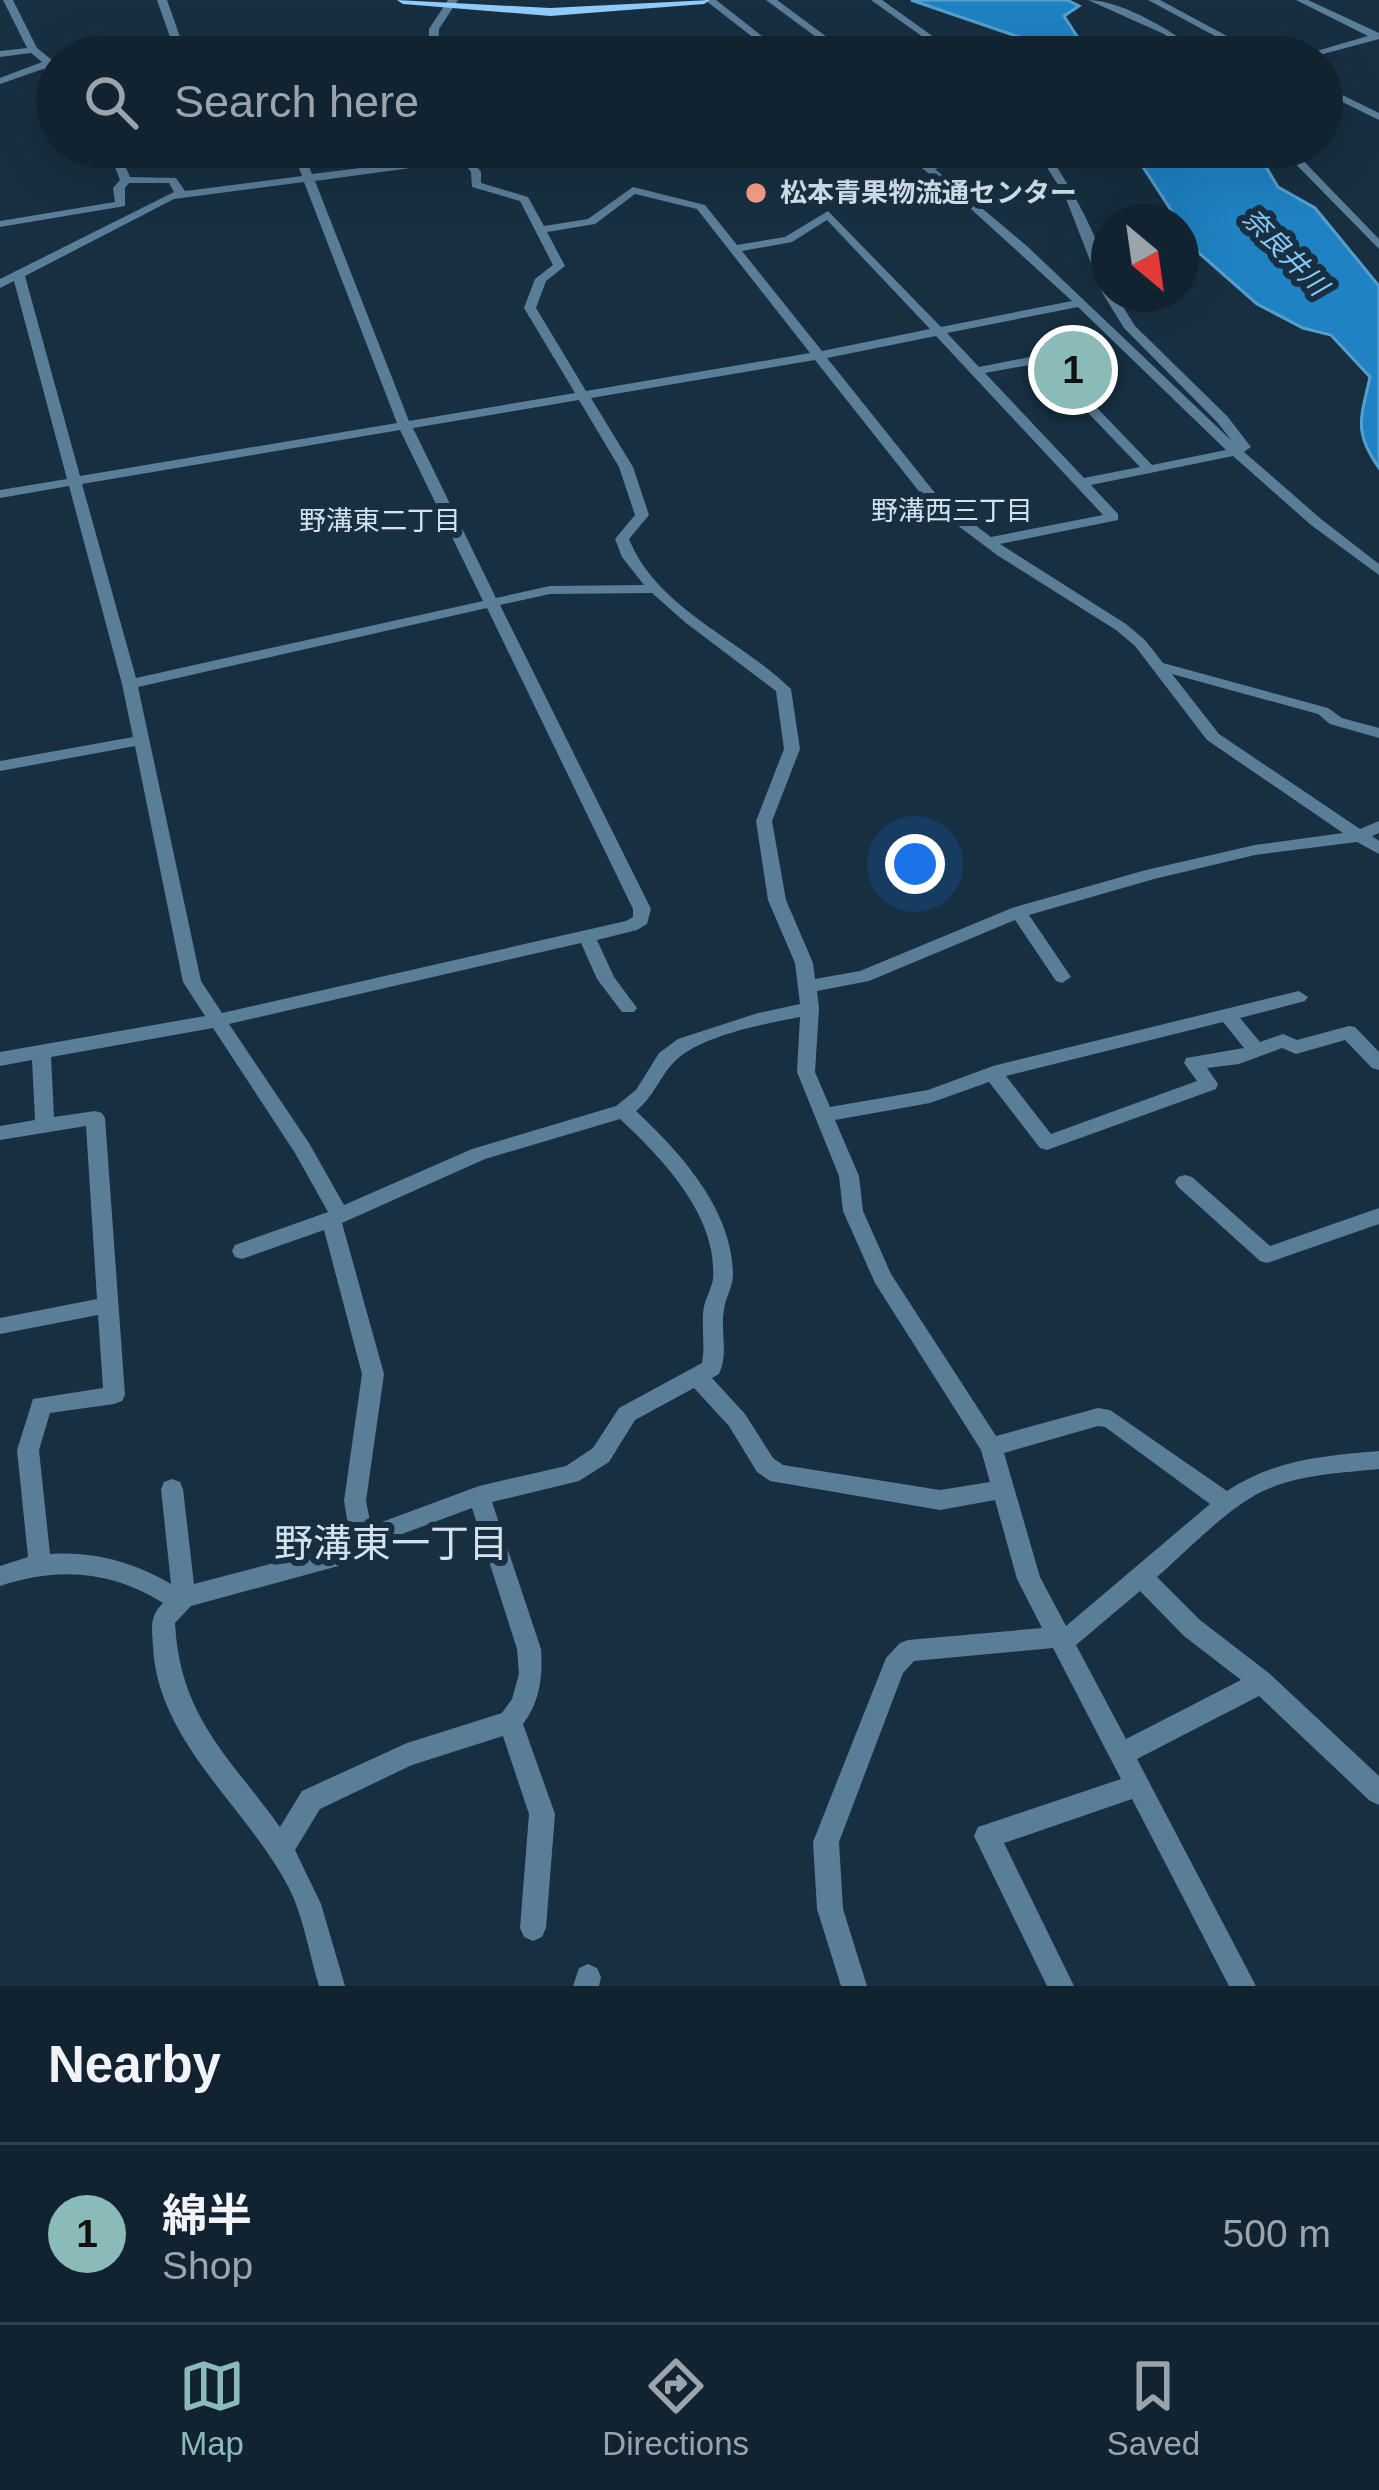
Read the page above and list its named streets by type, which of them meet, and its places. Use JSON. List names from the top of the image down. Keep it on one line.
{"districts":["野溝西三丁目","野溝東二丁目","野溝東一丁目"],"water":["奈良井川"],"places":["松本青果物流通センター"],"north":"bottom right","page":{"search":"Search here","pins":"1","heading":"Nearby","list":[{"mark":"1","name":"綿半","note":"Shop","value":"500 m"}],"nav":["Map","Directions","Saved"]}}
